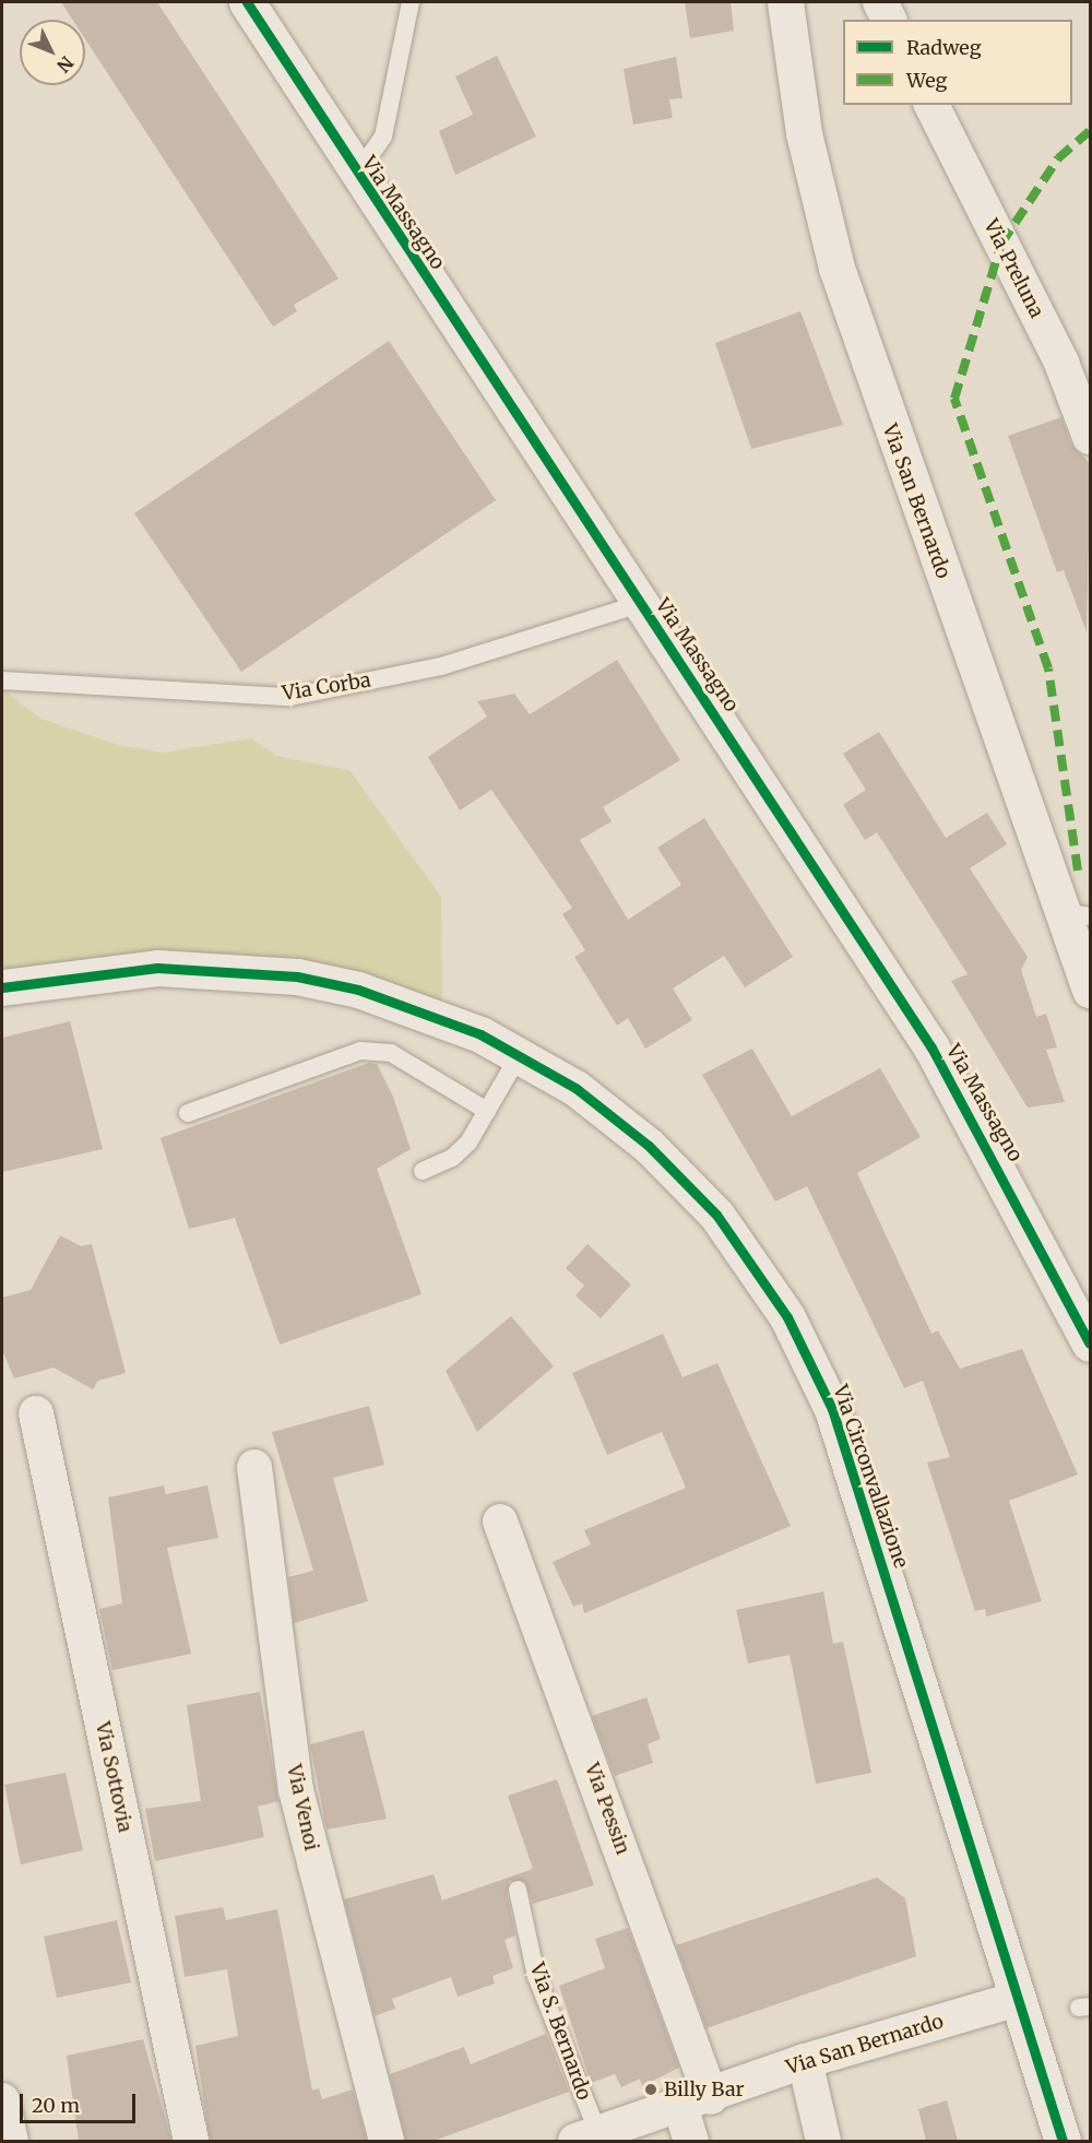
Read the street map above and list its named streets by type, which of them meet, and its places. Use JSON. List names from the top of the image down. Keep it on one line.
{"streets":{"street":["Via Massagno","Via Preluna","Via San Bernardo","Via Circonvallazione","Via Sottovia","Via Venoi","Via Pessin"],"lane":["Via Corba","Via S. Bernardo"]},"crossings":[["Via Massagno","Via Corba"],["Via San Bernardo","Via Circonvallazione"],["Via San Bernardo","Via Pessin"],["Via San Bernardo","Via S. Bernardo"]],"places":["Billy Bar"],"legend":["Radweg","Weg"],"scale_bar":"20 m","north":"bottom right"}
